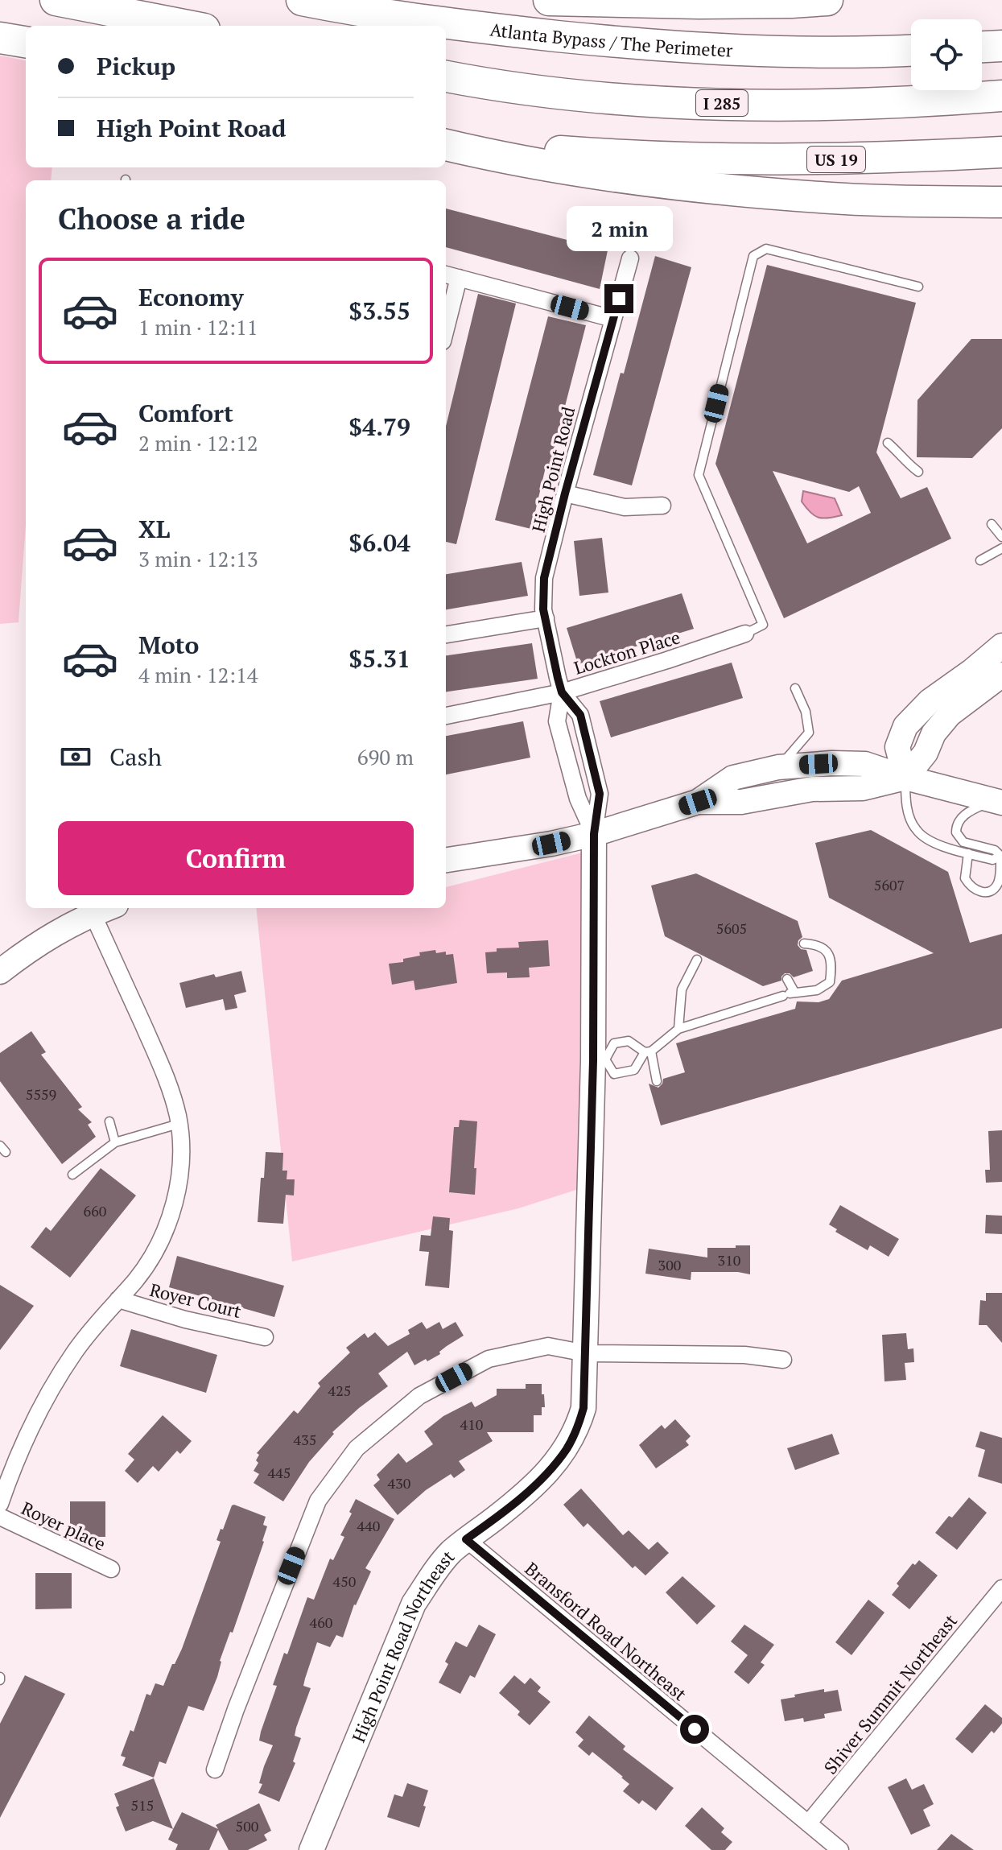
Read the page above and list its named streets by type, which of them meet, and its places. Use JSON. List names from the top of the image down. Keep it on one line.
{"streets":{"highway":["Atlanta Bypass / The Perimeter","I 285","US 19"],"main road":["High Point Road Northeast"],"street":["High Point Road","Lockton Place","Royer Court","Royer place","Bransford Road Northeast","Shiver Summit Northeast"]},"crossings":[["High Point Road","Lockton Place"],["High Point Road","High Point Road Northeast"],["Bransford Road Northeast","High Point Road Northeast"],["Bransford Road Northeast","Shiver Summit Northeast"]],"house_numbers":["5607","5605","5559","660","310","300","425","410","435","445","430","440","450","460","515","500"],"page":{"banner":["Pickup","High Point Road"],"heading":"Choose a ride","bubble":"2 min","list":[{"name":"Economy","note":"1 min · 12:11","value":"$3.55"},{"name":"Comfort","note":"2 min · 12:12","value":"$4.79"},{"name":"XL","note":"3 min · 12:13","value":"$6.04"},{"name":"Moto","note":"4 min · 12:14","value":"$5.31"}],"pay":["Cash","690 m"],"buttons":"Confirm"}}
